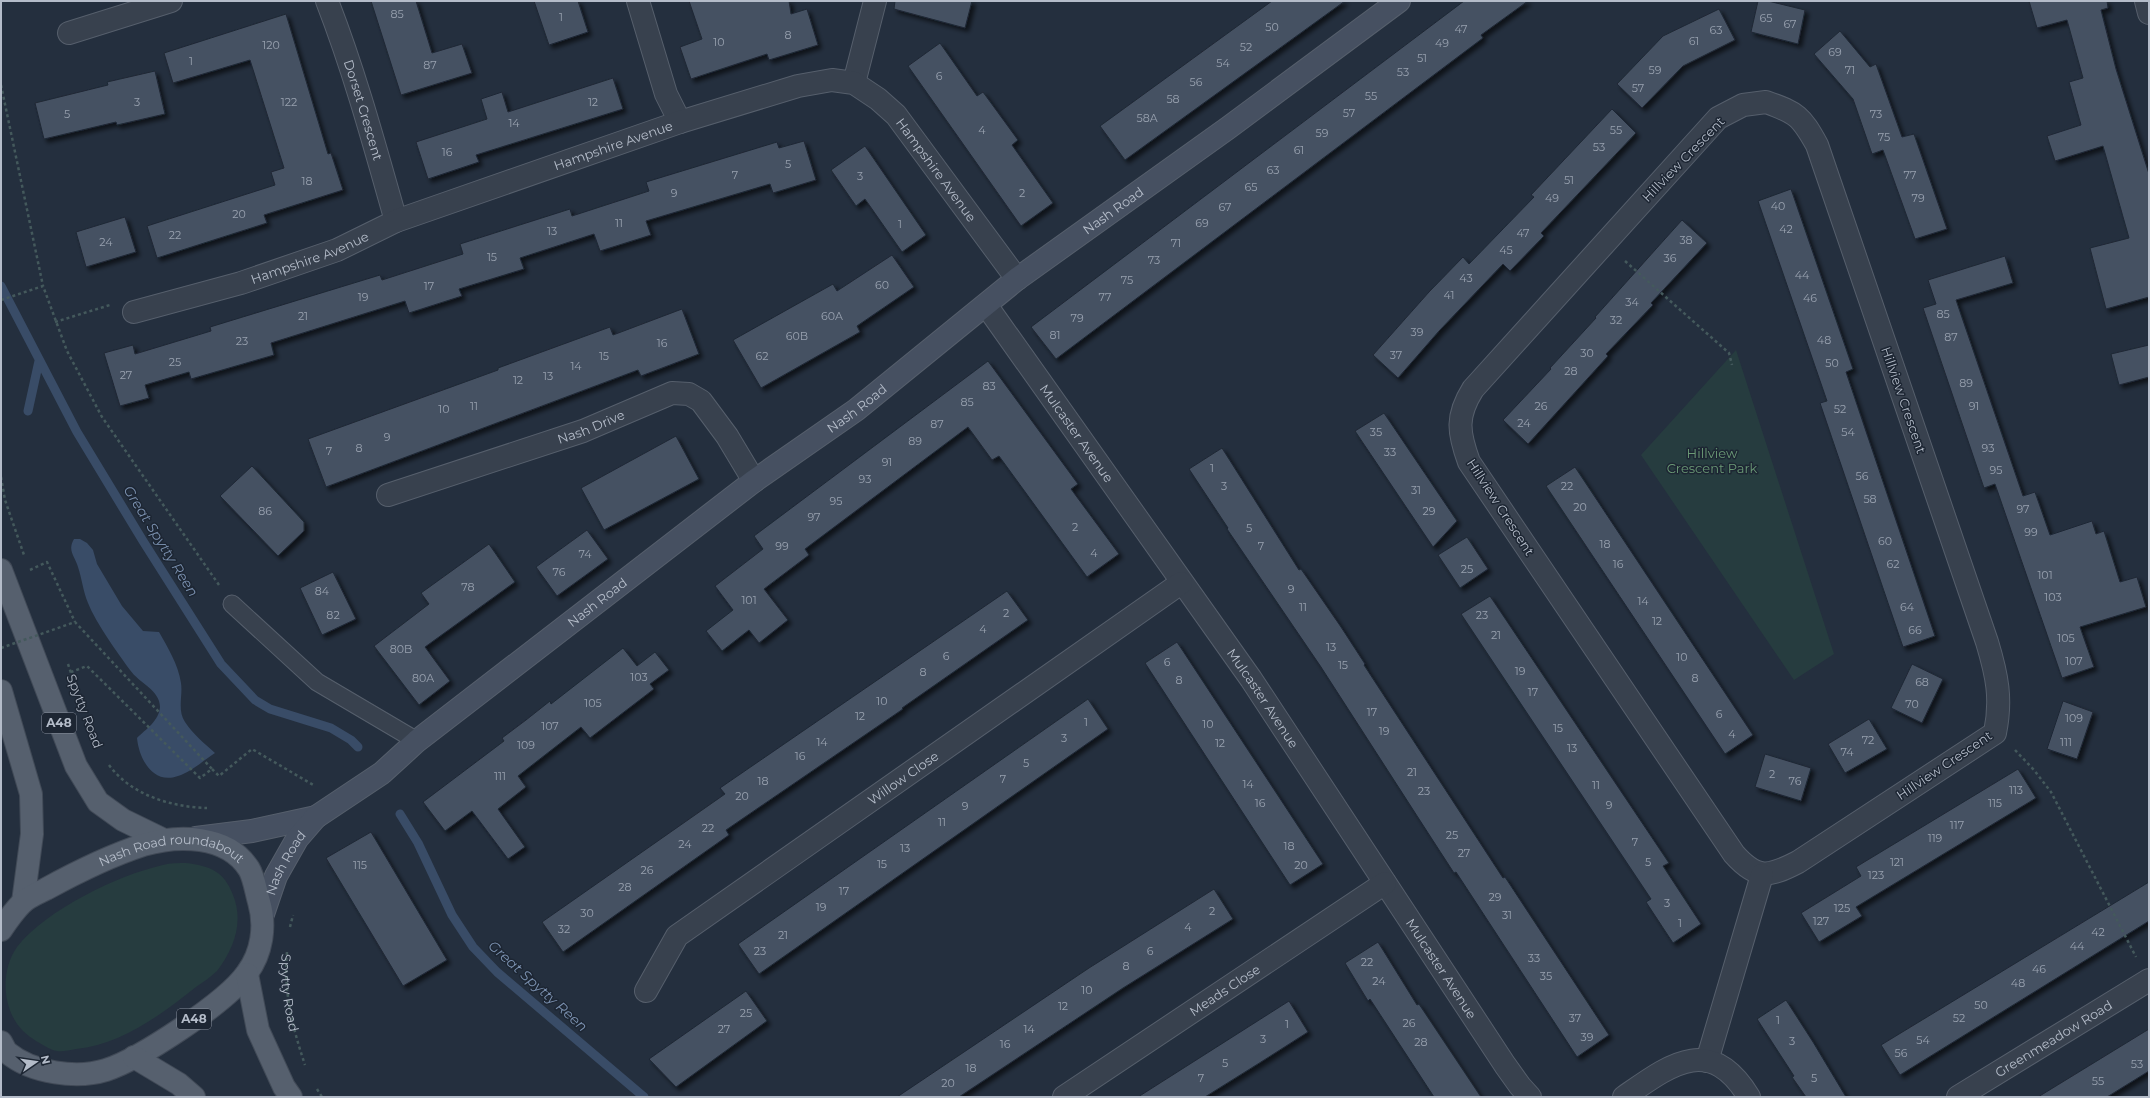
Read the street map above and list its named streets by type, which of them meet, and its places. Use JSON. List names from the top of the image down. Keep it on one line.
{"streets":{"main road":["A48","Nash Road roundabout"],"street":["Dorset Crescent","Hampshire Avenue","Hillview Crescent","Nash Road","Nash Drive","Mulcaster Avenue","Willow Close","Meads Close","Greenmeadow Road"],"path":["Spytty Road"]},"crossings":[["Dorset Crescent","Hampshire Avenue"],["Hampshire Avenue","Nash Road"],["Nash Road","Nash Drive"],["Nash Road","Mulcaster Avenue"],["Nash Road","Nash Road roundabout"],["Mulcaster Avenue","Willow Close"],["Mulcaster Avenue","Meads Close"],["A48","Nash Road roundabout"]],"water":["Great Spytty Reen"],"parks":["Hillview Crescent Park"],"house_numbers":["85","1","65","67","50","47","63","8","61","10","49","120","52","69","51","1","54","87","59","71","53","6","56","57","55","58","3","122","12","57","5","73","58A","14","4","55","59","75","53","61","16","5","63","7","77","3","51","18","65","9","2","49","79","40","67","20","11","69","1","42","13","47","22","38","24","71","45","15","36","73","44","43","75","60","17","41","19","77","46","34","85","21","60A","79","32","39","81","60B","87","48","23","16","30","37","15","62","25","50","14","28","27","13","12","89","83","85","11","26","91","10","52","24","87","35","54","9","89","8","93","7","33","91","1","95","56","93","3","22","31","58","95","20","97","86","29","97","2","5","99","60","18","99","7","4","74","16","62","25","76","101","78","9","84","103","101","14","11","64","2","82","23","12","4","66","21","105","13","80B","6","10","107","6","15","19","8","103","80A","8","8","68","17","10","105","70","17","6","12","109","1","10","107","15","19","4","3","72","14","111","12","109","13","74","16","5","21","2","111","7","18","76","14","11","113","23","20","16","115","9","9","11","117","22","25","119","7","24","18","13","27","5","121","15","115","20","26","123","28","17","29","3","19","125","2","30","31","127","1","4","32","42","21","44","23","6","33","22","8","46","35","24","48","10","50","12","25","37","52","1","26","1","27","14","39","3","54","3","28","16","56","5","53","18","7","5","55","20"],"north":"right"}
